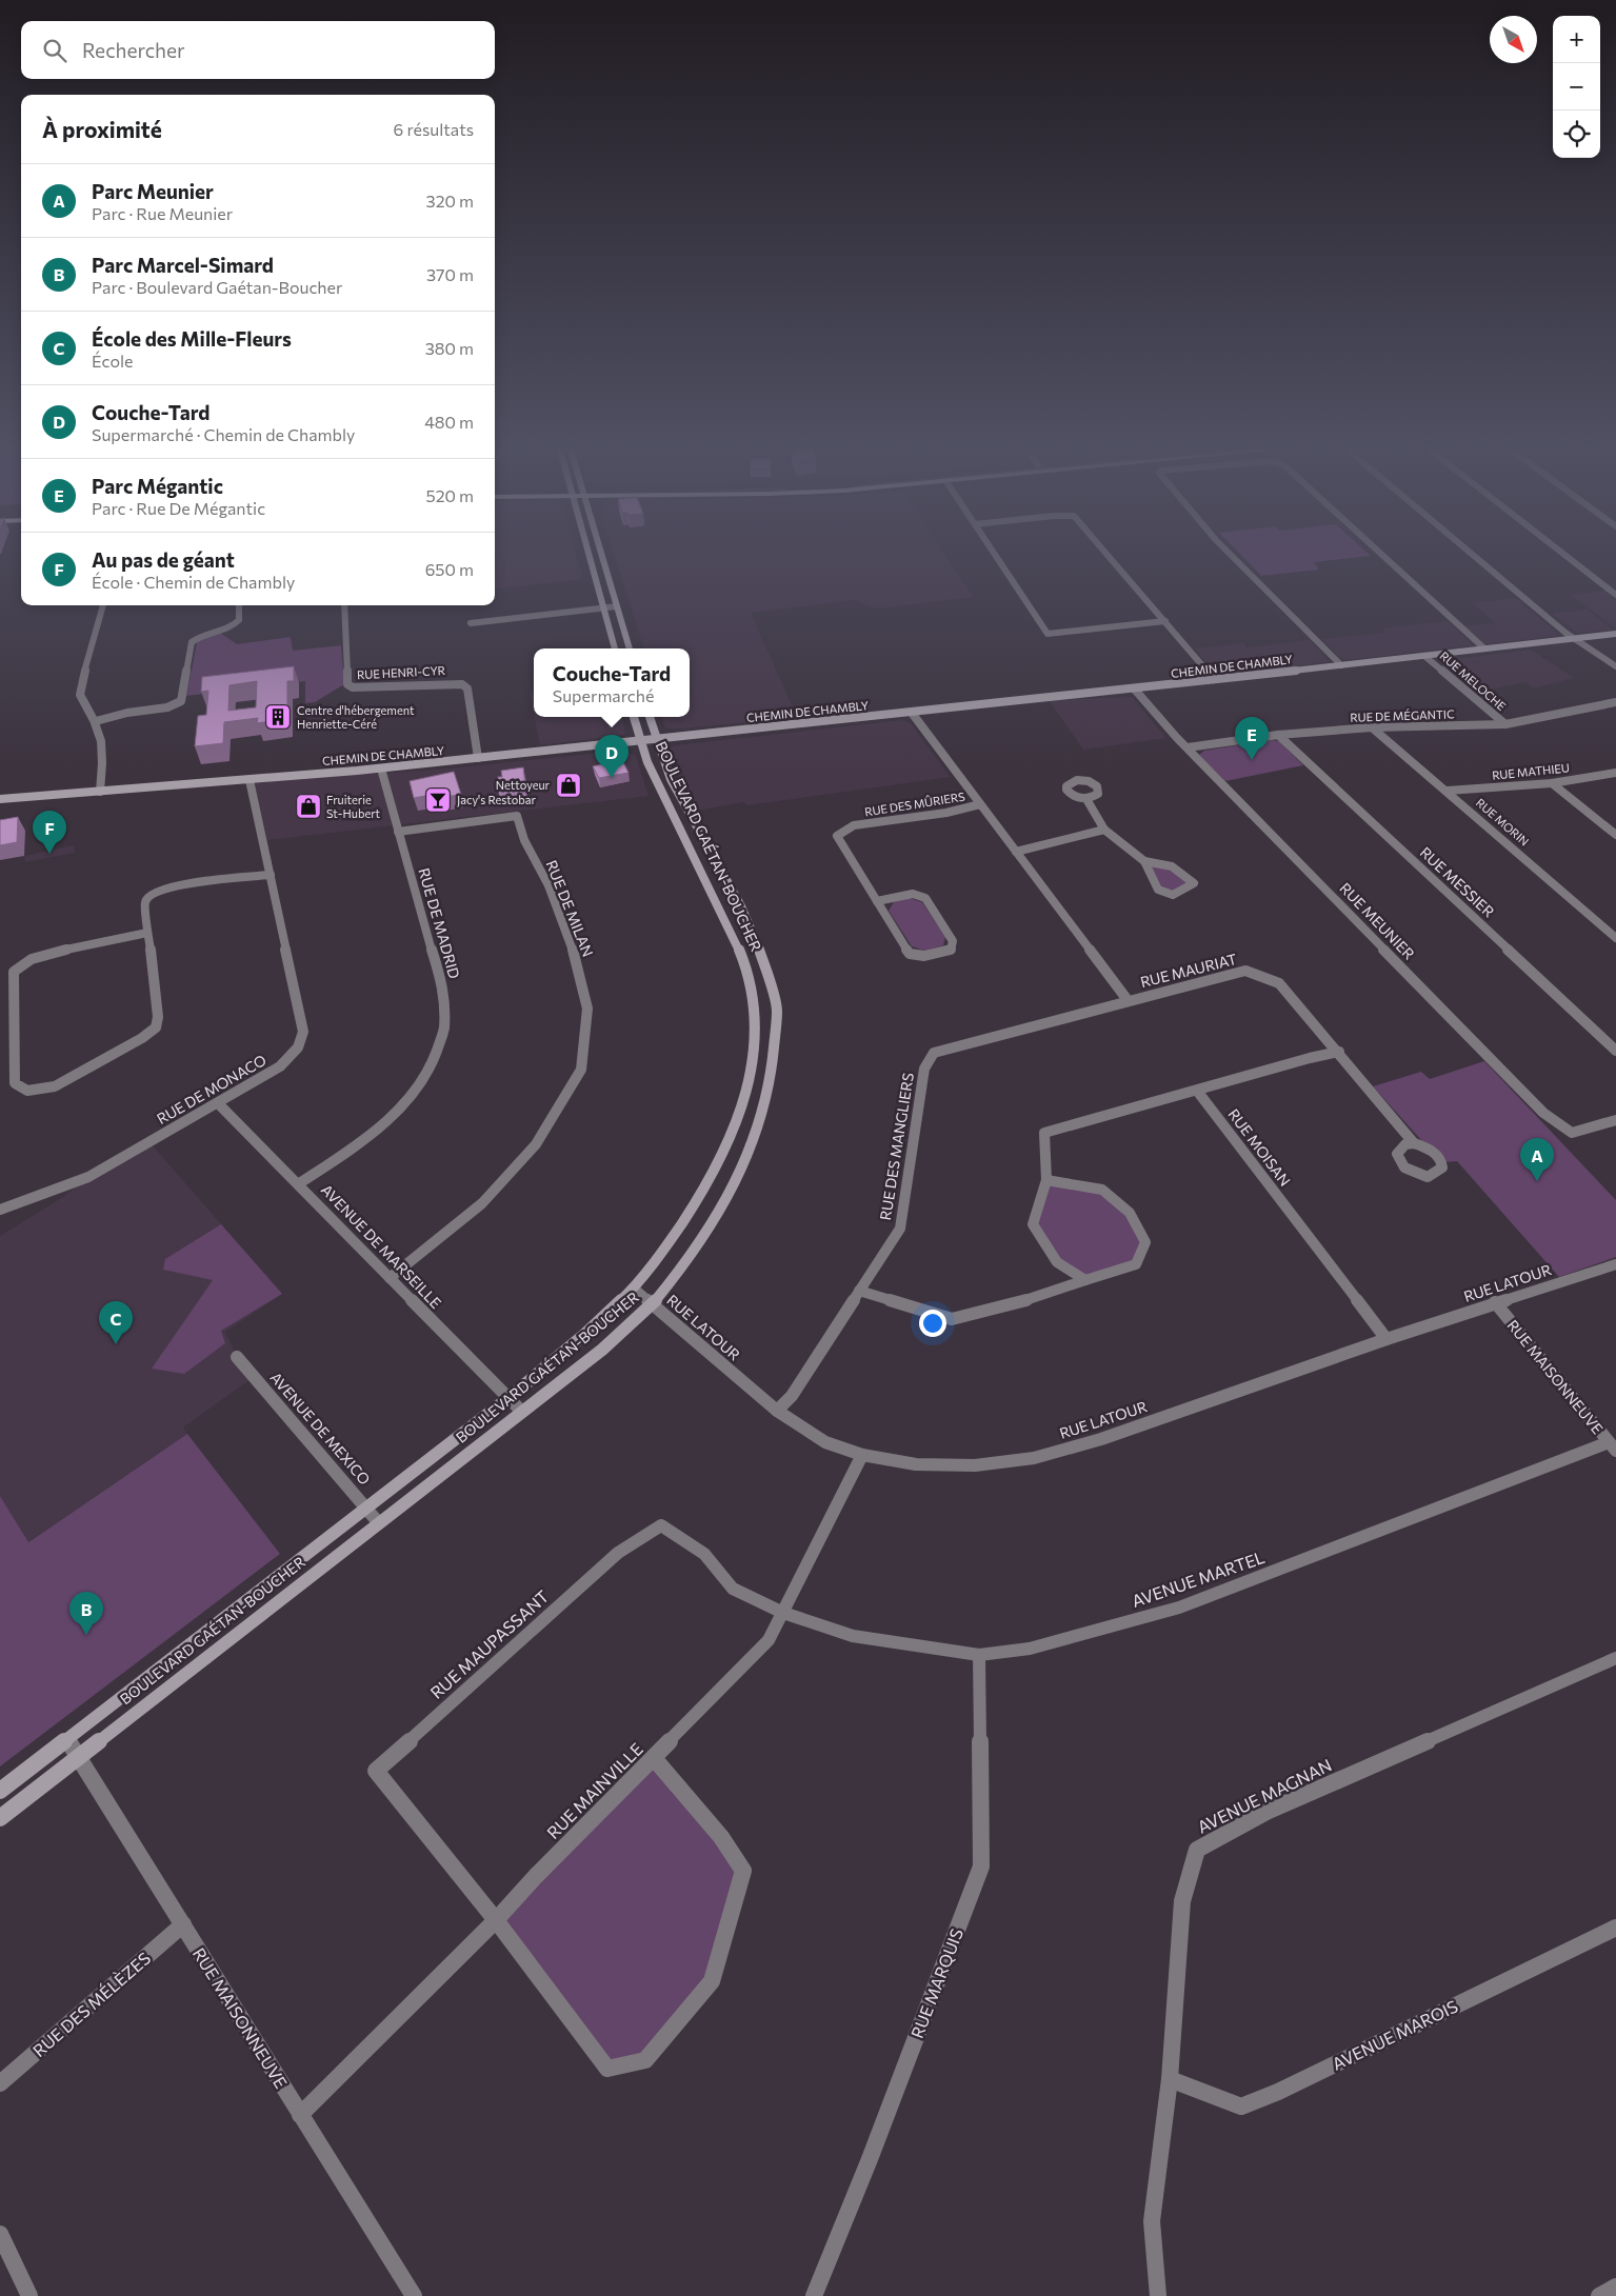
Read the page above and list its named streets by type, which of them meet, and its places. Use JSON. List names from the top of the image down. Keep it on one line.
{"streets":{"street":["CHEMIN DE CHAMBLY","RUE HENRI-CYR","RUE MELOCHE","RUE DE MÉGANTIC","RUE MATHIEU","RUE DES MÛRIERS","RUE MORIN","BOULEVARD GAÉTAN-BOUCHER","RUE MESSIER","RUE DE MILAN","RUE MEUNIER","RUE DE MADRID","RUE MAURIAT","RUE DE MONACO","RUE DES MANGLIERS","RUE MOISAN","AVENUE DE MARSEILLE","RUE LATOUR","RUE MAISONNEUVE","AVENUE DE MEXICO","AVENUE MARTEL","RUE MAUPASSANT","RUE MAINVILLE","AVENUE MAGNAN","RUE MARQUIS","RUE DES MÉLÈZES","AVENUE MAROIS"]},"crossings":[["CHEMIN DE CHAMBLY","RUE HENRI-CYR"],["CHEMIN DE CHAMBLY","RUE MELOCHE"],["CHEMIN DE CHAMBLY","BOULEVARD GAÉTAN-BOUCHER"],["CHEMIN DE CHAMBLY","RUE MEUNIER"],["CHEMIN DE CHAMBLY","RUE DE MADRID"],["CHEMIN DE CHAMBLY","RUE MAURIAT"],["CHEMIN DE CHAMBLY","RUE DE MONACO"],["RUE MELOCHE","RUE DE MÉGANTIC"],["RUE DE MÉGANTIC","RUE MORIN"],["RUE DE MÉGANTIC","RUE MESSIER"],["RUE DE MÉGANTIC","RUE MEUNIER"],["RUE MATHIEU","RUE MORIN"],["RUE DES MÛRIERS","RUE MAURIAT"],["BOULEVARD GAÉTAN-BOUCHER","AVENUE DE MARSEILLE"],["BOULEVARD GAÉTAN-BOUCHER","RUE LATOUR"],["BOULEVARD GAÉTAN-BOUCHER","RUE MAISONNEUVE"],["BOULEVARD GAÉTAN-BOUCHER","AVENUE DE MEXICO"],["RUE DE MILAN","RUE DE MADRID"],["RUE DE MILAN","AVENUE DE MARSEILLE"],["RUE DE MADRID","AVENUE DE MARSEILLE"],["RUE MAURIAT","RUE DES MANGLIERS"],["RUE DE MONACO","AVENUE DE MARSEILLE"],["RUE DES MANGLIERS","RUE LATOUR"],["RUE MOISAN","RUE LATOUR"],["RUE LATOUR","RUE MAISONNEUVE"],["RUE LATOUR","RUE MAINVILLE"],["RUE MAISONNEUVE","AVENUE MARTEL"],["RUE MAISONNEUVE","RUE MAINVILLE"],["RUE MAISONNEUVE","RUE DES MÉLÈZES"],["AVENUE MARTEL","RUE MAUPASSANT"],["AVENUE MARTEL","RUE MAINVILLE"],["AVENUE MARTEL","RUE MARQUIS"],["RUE MAUPASSANT","RUE MAINVILLE"],["AVENUE MAGNAN","AVENUE MAROIS"]],"places":{"building":["Centre d'hébergement Henriette-Céré"],"shop":["Nettoyeur","Fruiterie St-Hubert"],"bar":["Jacy's Restobar"]},"north":"bottom right","page":{"map_buttons":["+","−"],"search":"Rechercher","heading":["À proximité","6 résultats"],"list":[{"mark":"A","name":"Parc Meunier","note":"Parc · Rue Meunier","value":"320 m"},{"mark":"B","name":"Parc Marcel-Simard","note":"Parc · Boulevard Gaétan-Boucher","value":"370 m"},{"mark":"C","name":"École des Mille-Fleurs","note":"École","value":"380 m"},{"mark":"D","name":"Couche-Tard","note":"Supermarché · Chemin de Chambly","value":"480 m"},{"mark":"E","name":"Parc Mégantic","note":"Parc · Rue De Mégantic","value":"520 m"},{"mark":"F","name":"Au pas de géant","note":"École · Chemin de Chambly","value":"650 m"}],"popup":["Couche-Tard","Supermarché"],"pins":["E","D","F","A","C","B"]}}
